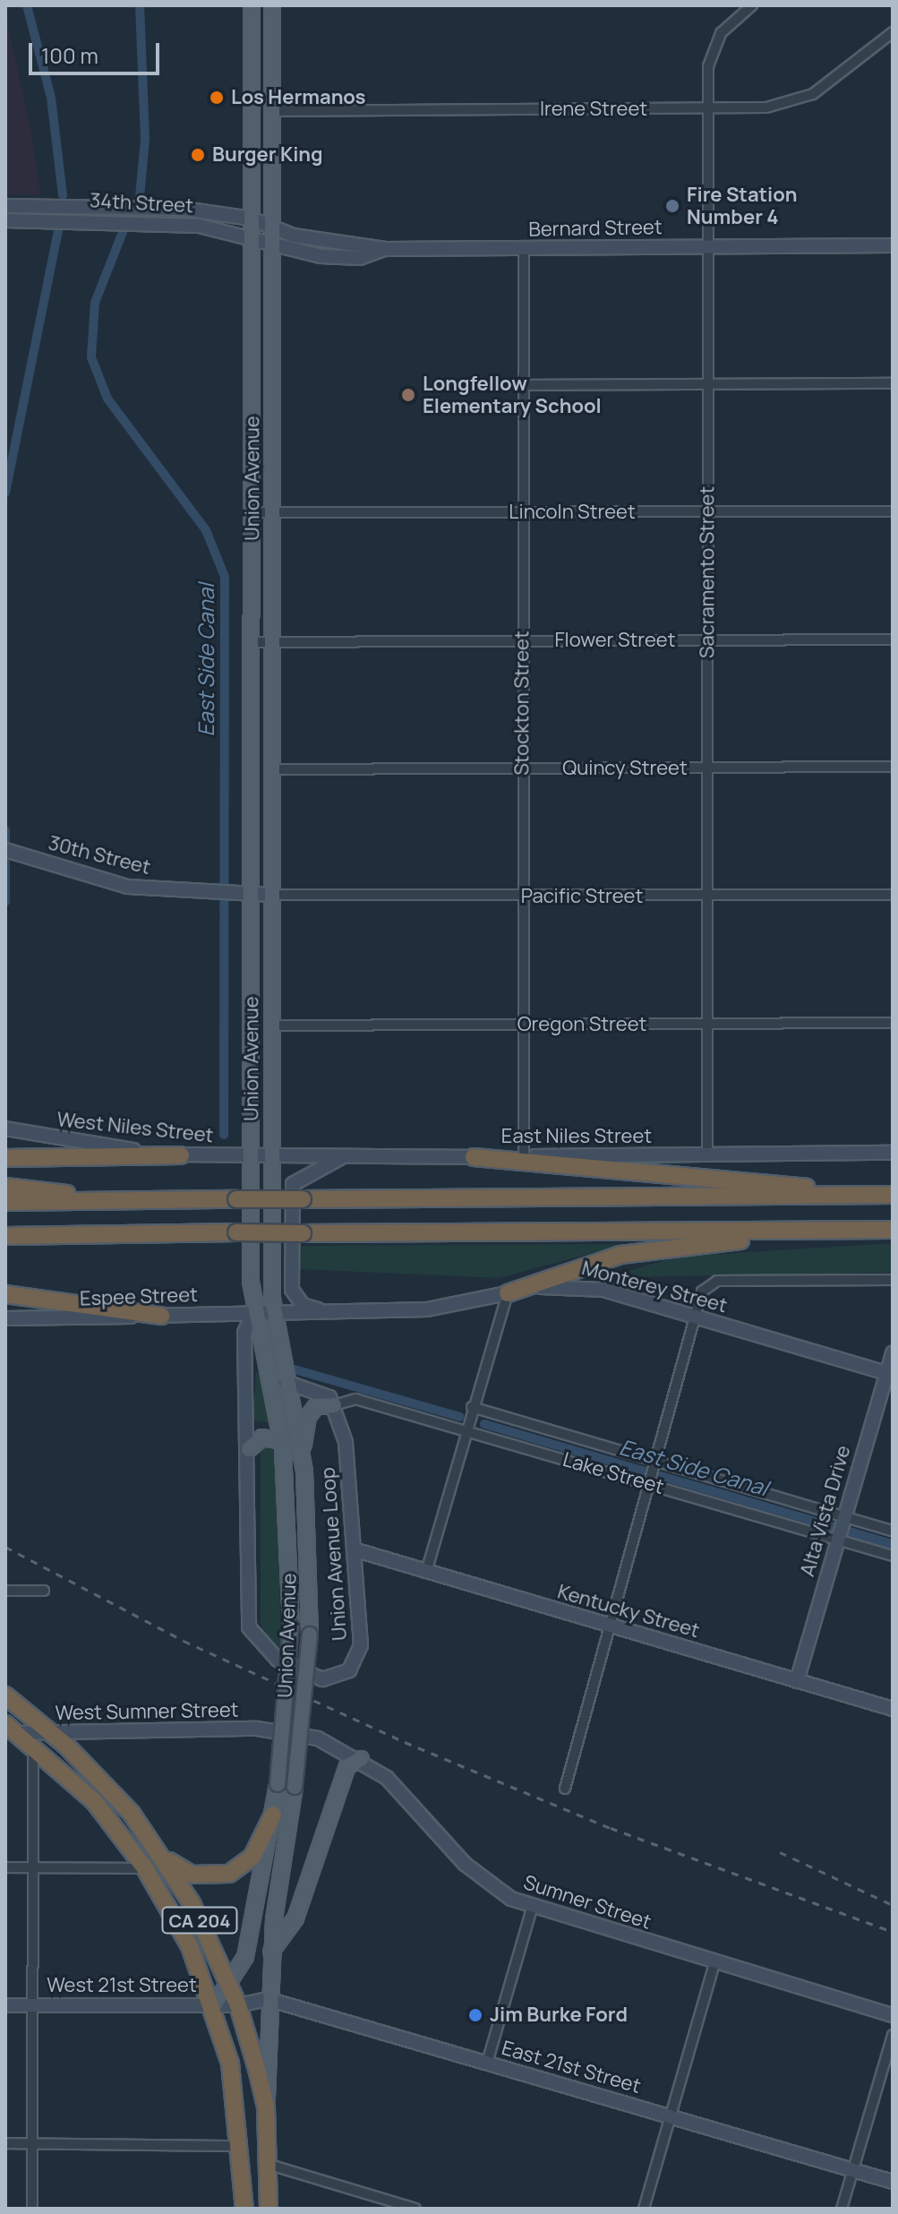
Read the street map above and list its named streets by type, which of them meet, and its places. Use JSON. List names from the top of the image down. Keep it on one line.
{"streets":{"highway":["CA 204"],"main road":["Union Avenue"],"street":["Irene Street","34th Street","Bernard Street","Lincoln Street","Sacramento Street","Flower Street","Stockton Street","Quincy Street","30th Street","Pacific Street","Oregon Street","West Niles Street","East Niles Street","Monterey Street","Espee Street","Lake Street","Alta Vista Drive","Union Avenue Loop","Kentucky Street","West Sumner Street","Sumner Street","West 21st Street","East 21st Street"]},"crossings":[["Irene Street","Union Avenue"],["Irene Street","Sacramento Street"],["34th Street","Bernard Street"],["34th Street","Union Avenue"],["Bernard Street","Union Avenue"],["Bernard Street","Sacramento Street"],["Bernard Street","Stockton Street"],["Union Avenue","Lincoln Street"],["Union Avenue","Flower Street"],["Union Avenue","Quincy Street"],["Union Avenue","30th Street"],["Union Avenue","Pacific Street"],["Union Avenue","Oregon Street"],["Union Avenue","West Niles Street"],["Union Avenue","East Niles Street"],["Union Avenue","Monterey Street"],["Union Avenue","Espee Street"],["Union Avenue","Union Avenue Loop"],["Union Avenue","CA 204"],["Union Avenue","West 21st Street"],["Union Avenue","East 21st Street"],["Lincoln Street","Sacramento Street"],["Lincoln Street","Stockton Street"],["Sacramento Street","Flower Street"],["Sacramento Street","Quincy Street"],["Sacramento Street","Pacific Street"],["Sacramento Street","Oregon Street"],["Sacramento Street","East Niles Street"],["Flower Street","Stockton Street"],["Stockton Street","Quincy Street"],["Stockton Street","Pacific Street"],["Stockton Street","Oregon Street"],["Stockton Street","East Niles Street"],["30th Street","Pacific Street"],["West Niles Street","East Niles Street"],["Monterey Street","Espee Street"],["Monterey Street","Alta Vista Drive"],["Lake Street","Alta Vista Drive"],["Lake Street","Union Avenue Loop"],["Alta Vista Drive","Kentucky Street"],["Union Avenue Loop","Kentucky Street"],["West Sumner Street","Sumner Street"],["West Sumner Street","CA 204"],["CA 204","West 21st Street"],["CA 204","East 21st Street"],["West 21st Street","East 21st Street"]],"water":["East Side Canal"],"places":["Los Hermanos","Burger King","Fire Station Number 4","Longfellow Elementary School","Jim Burke Ford"],"scale_bar":"100 m"}
